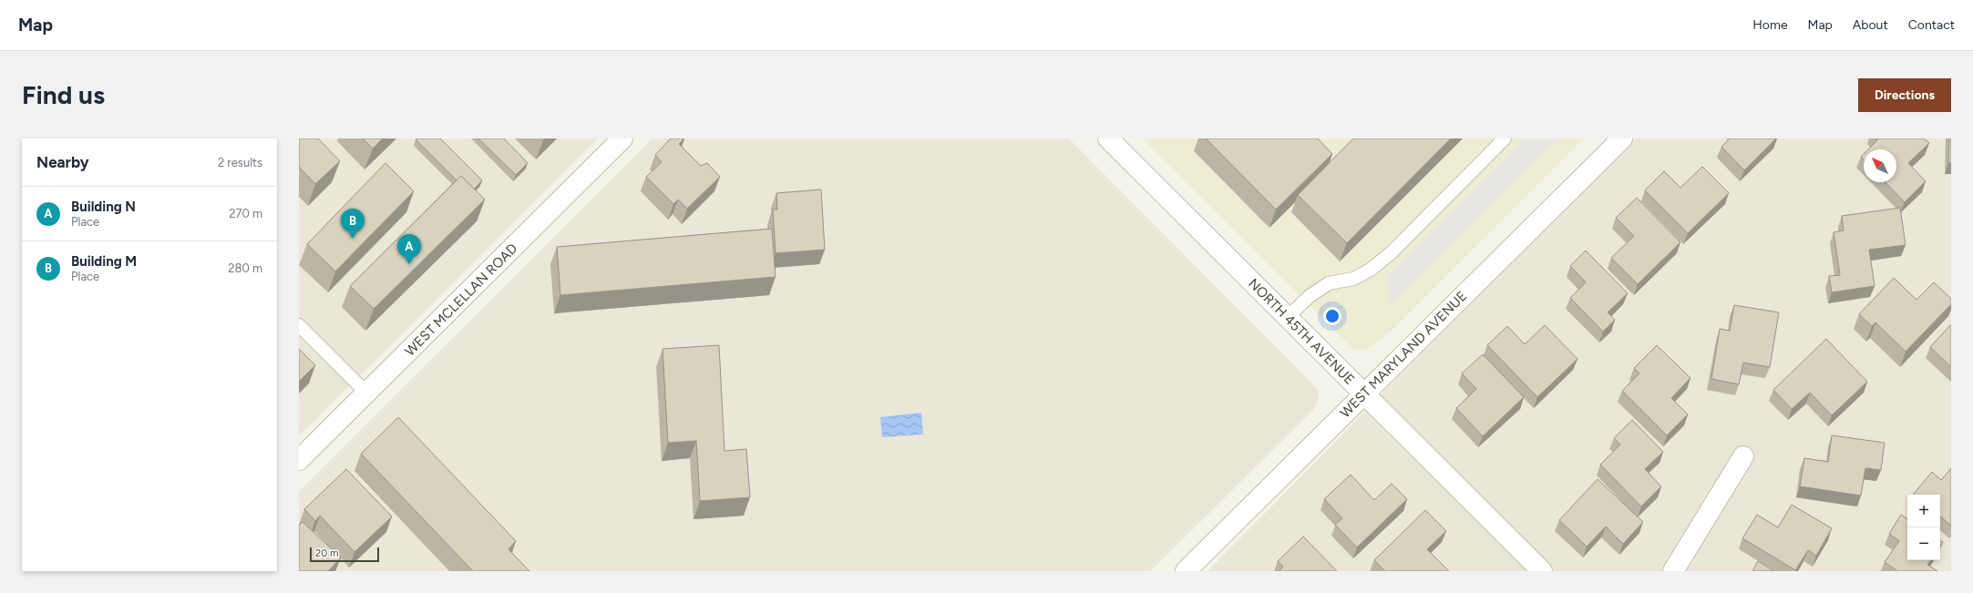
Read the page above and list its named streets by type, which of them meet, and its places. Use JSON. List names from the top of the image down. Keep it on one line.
{"streets":{"street":["WEST MCLELLAN ROAD","NORTH 45TH AVENUE","WEST MARYLAND AVENUE"]},"crossings":[["NORTH 45TH AVENUE","WEST MARYLAND AVENUE"]],"scale_bar":"20 m","north":"top left","page":{"header":"Map","nav":["Home","Map","About","Contact"],"buttons":"Directions","title":"Find us","heading":["Nearby","2 results"],"list":[{"mark":"A","name":"Building N","note":"Place","value":"270 m"},{"mark":"B","name":"Building M","note":"Place","value":"280 m"}],"pins":["B","A"],"map_buttons":["+","−"],"scale":"20 m"}}
